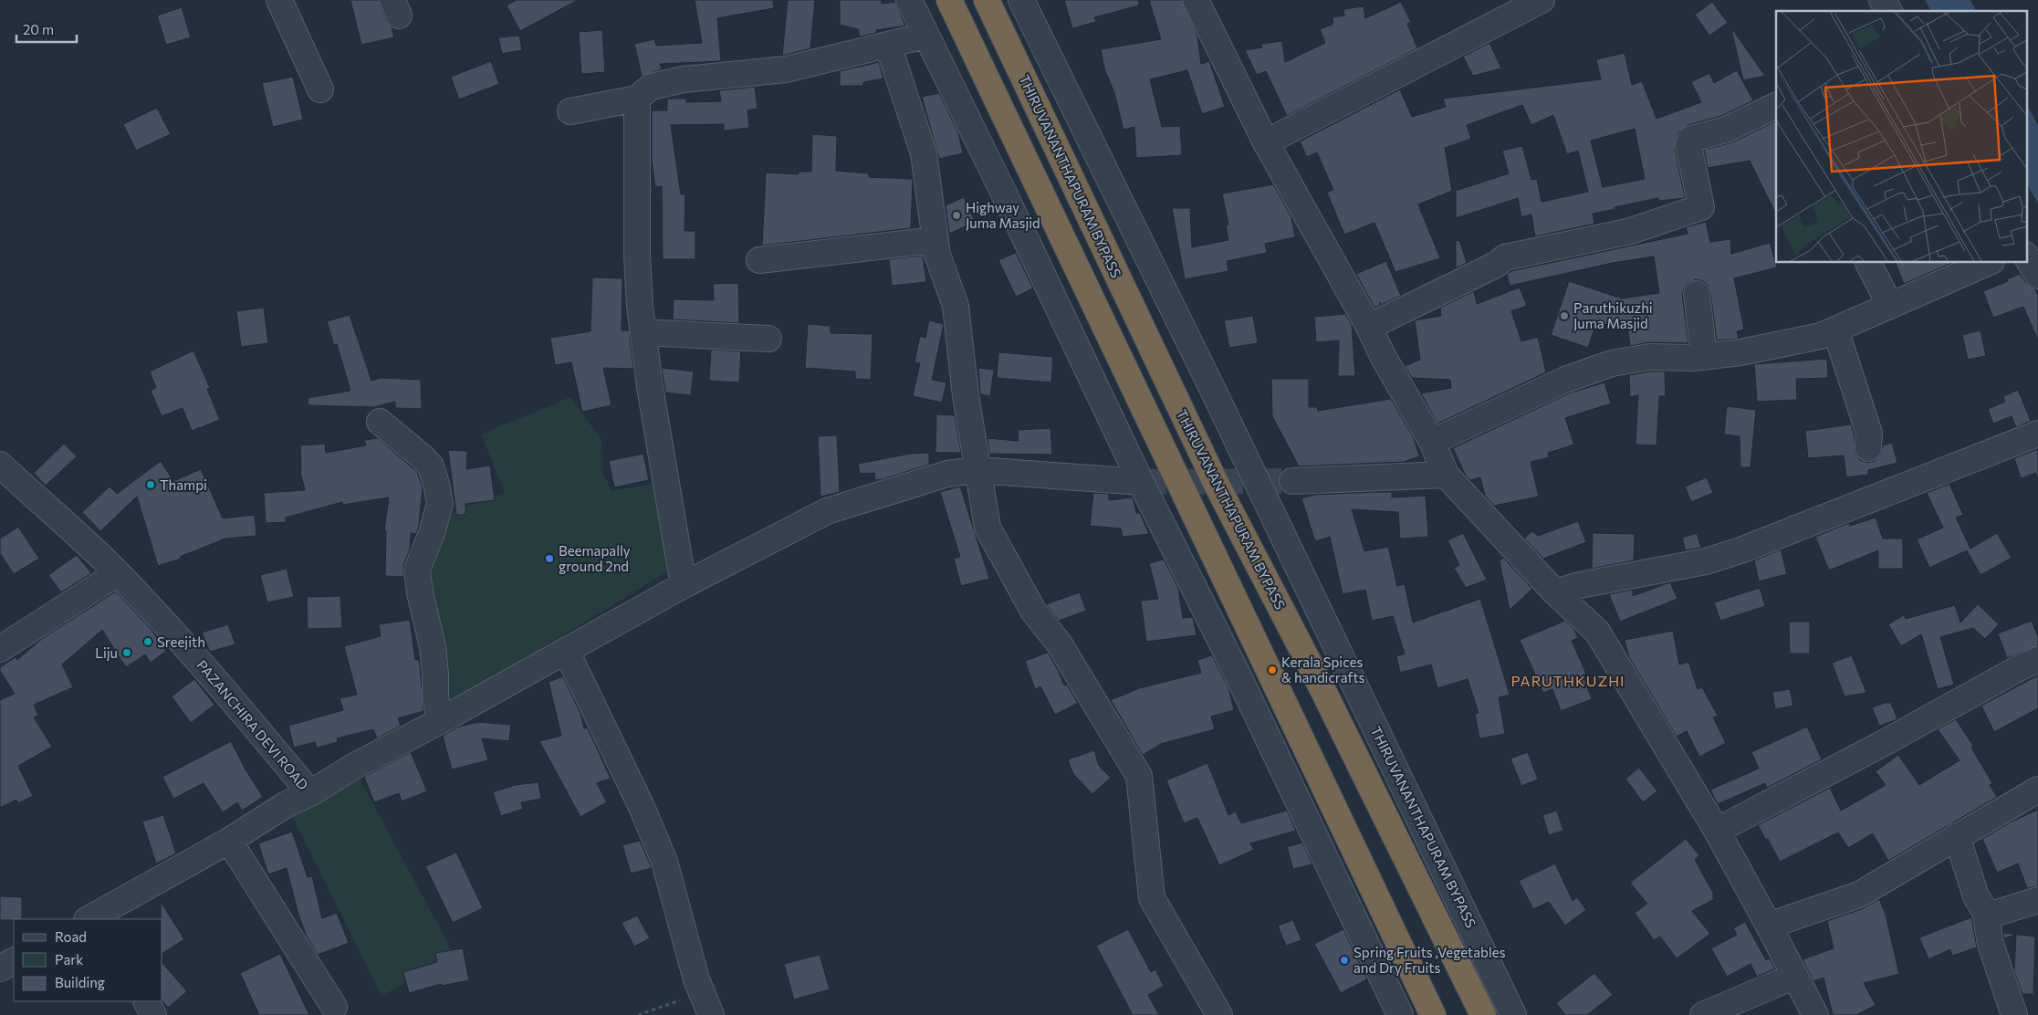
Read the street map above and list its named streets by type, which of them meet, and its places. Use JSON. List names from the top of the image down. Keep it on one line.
{"streets":{"highway":["THIRUVANANTHAPURAM BYPASS"],"street":["PAZANCHIRA DEVI ROAD"]},"districts":["PARUTHKUZHI"],"places":["Highway Juma Masjid","Paruthikuzhi Juma Masjid","Thampi","Beemapally ground 2nd","Sreejith","Liju","Kerala Spices & handicrafts","Spring Fruits ,Vegetables and Dry Fruits"],"legend":["Road","Park","Building"],"scale_bar":"20 m"}
